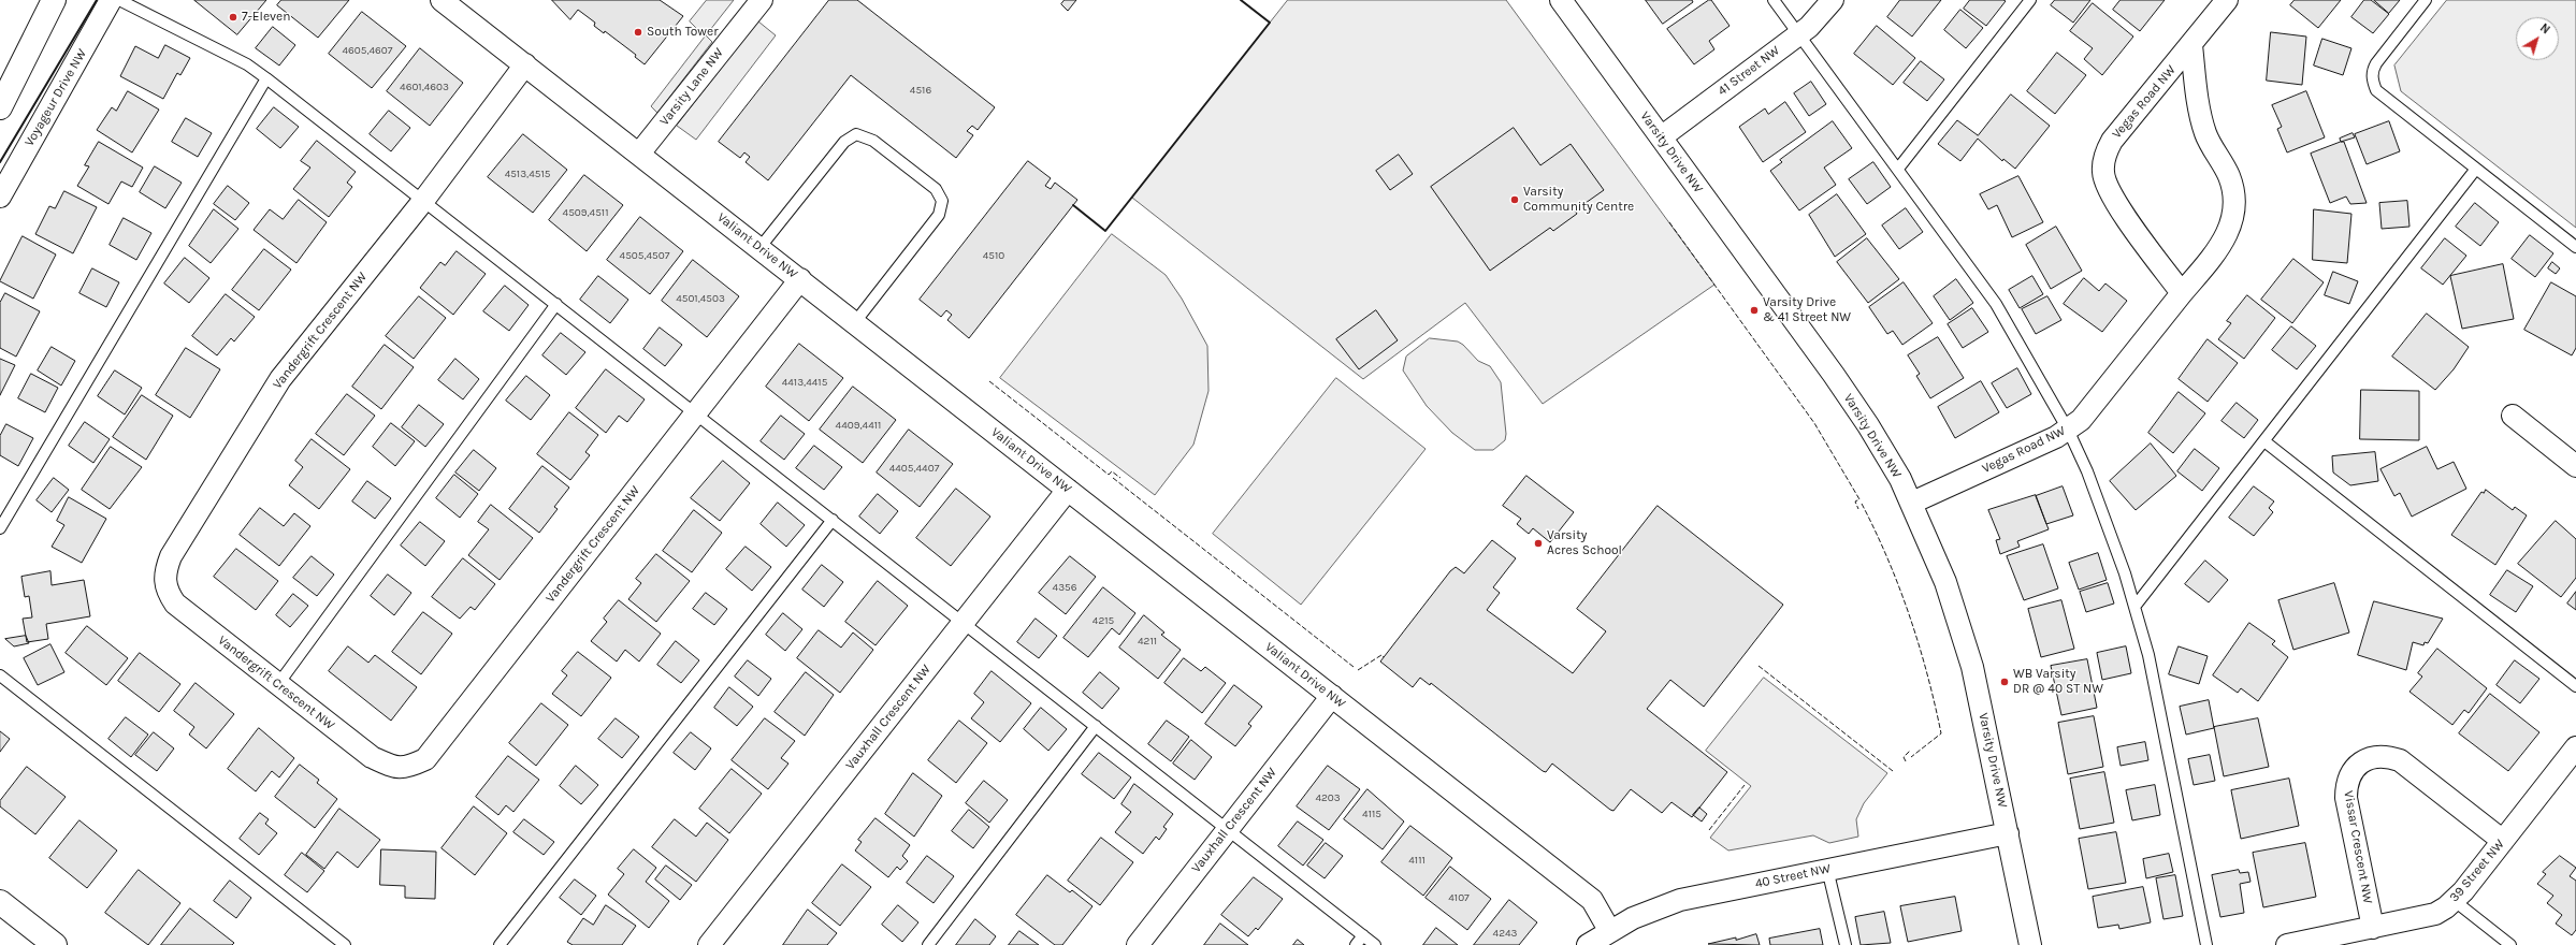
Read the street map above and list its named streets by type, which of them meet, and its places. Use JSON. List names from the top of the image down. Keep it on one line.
{"streets":{"street":["41 Street NW","Varsity Lane NW","Voyageur Drive NW","Vegas Road NW","Varsity Drive NW","Valiant Drive NW","Vandergrift Crescent NW","Vauxhall Crescent NW","Vissar Crescent NW","39 Street NW","40 Street NW"]},"crossings":[["41 Street NW","Varsity Drive NW"],["Varsity Lane NW","Valiant Drive NW"],["Vegas Road NW","Varsity Drive NW"],["Varsity Drive NW","40 Street NW"],["Valiant Drive NW","Vandergrift Crescent NW"],["Valiant Drive NW","Vauxhall Crescent NW"],["Valiant Drive NW","40 Street NW"],["Vissar Crescent NW","39 Street NW"]],"places":["7-Eleven","South Tower","Varsity Community Centre","Varsity Drive & 41 Street NW","Varsity Acres School","WB Varsity DR @ 40 ST NW"],"house_numbers":["4605,4607","4601,4603","4516","4513,4515","4509,4511","4505,4507","4510","4501,4503","4413,4415","4409,4411","4405,4407","4356","4215","4211","4203","4115","4111","4107","4243"],"north":"top right"}
